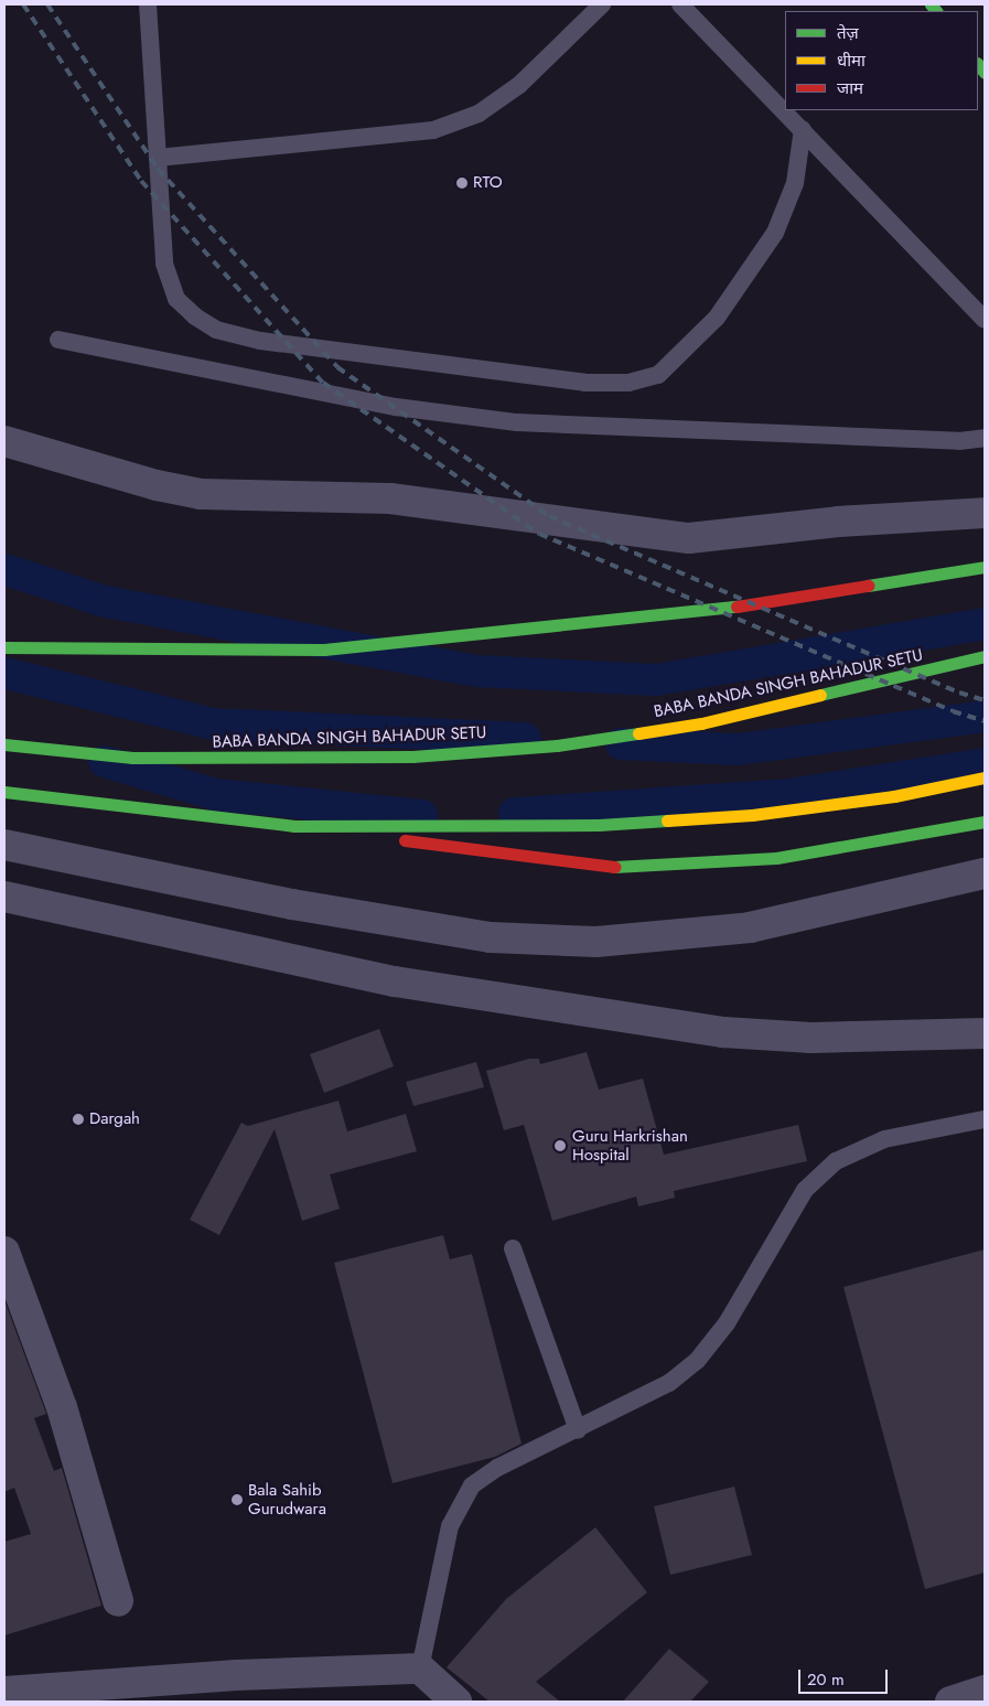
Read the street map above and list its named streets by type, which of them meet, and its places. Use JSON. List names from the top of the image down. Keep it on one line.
{"streets":{"highway":["BABA BANDA SINGH BAHADUR SETU"]},"places":["RTO","Dargah","Guru Harkrishan Hospital","Bala Sahib Gurudwara"],"legend":["तेज़","धीमा","जाम"],"scale_bar":"20 m"}
